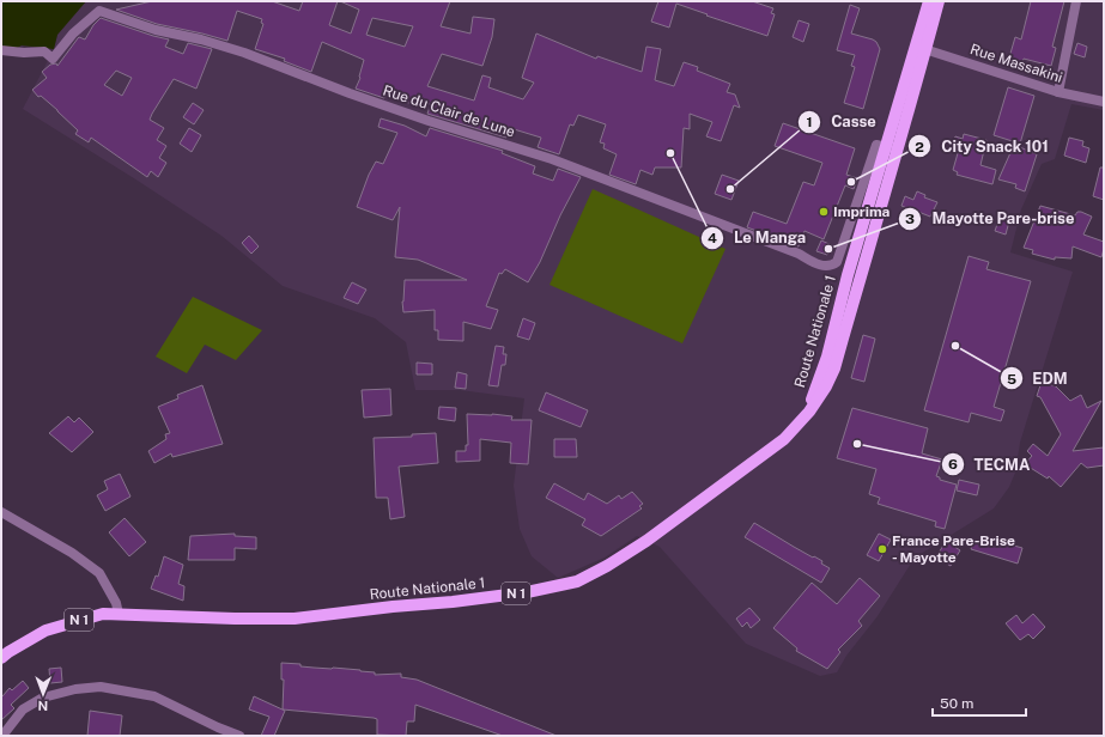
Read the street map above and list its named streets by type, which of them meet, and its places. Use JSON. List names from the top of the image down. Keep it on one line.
{"streets":{"main road":["Route Nationale 1","N 1"],"street":["Rue Massakini","Rue du Clair de Lune"]},"crossings":[["Rue Massakini","Route Nationale 1"],["Rue du Clair de Lune","Route Nationale 1"]],"places":["Le Manga","City Snack 101","Casse","Imprima","Mayotte Pare-brise","EDM","TECMA","France Pare-Brise - Mayotte"],"scale_bar":"50 m","north":"bottom"}
